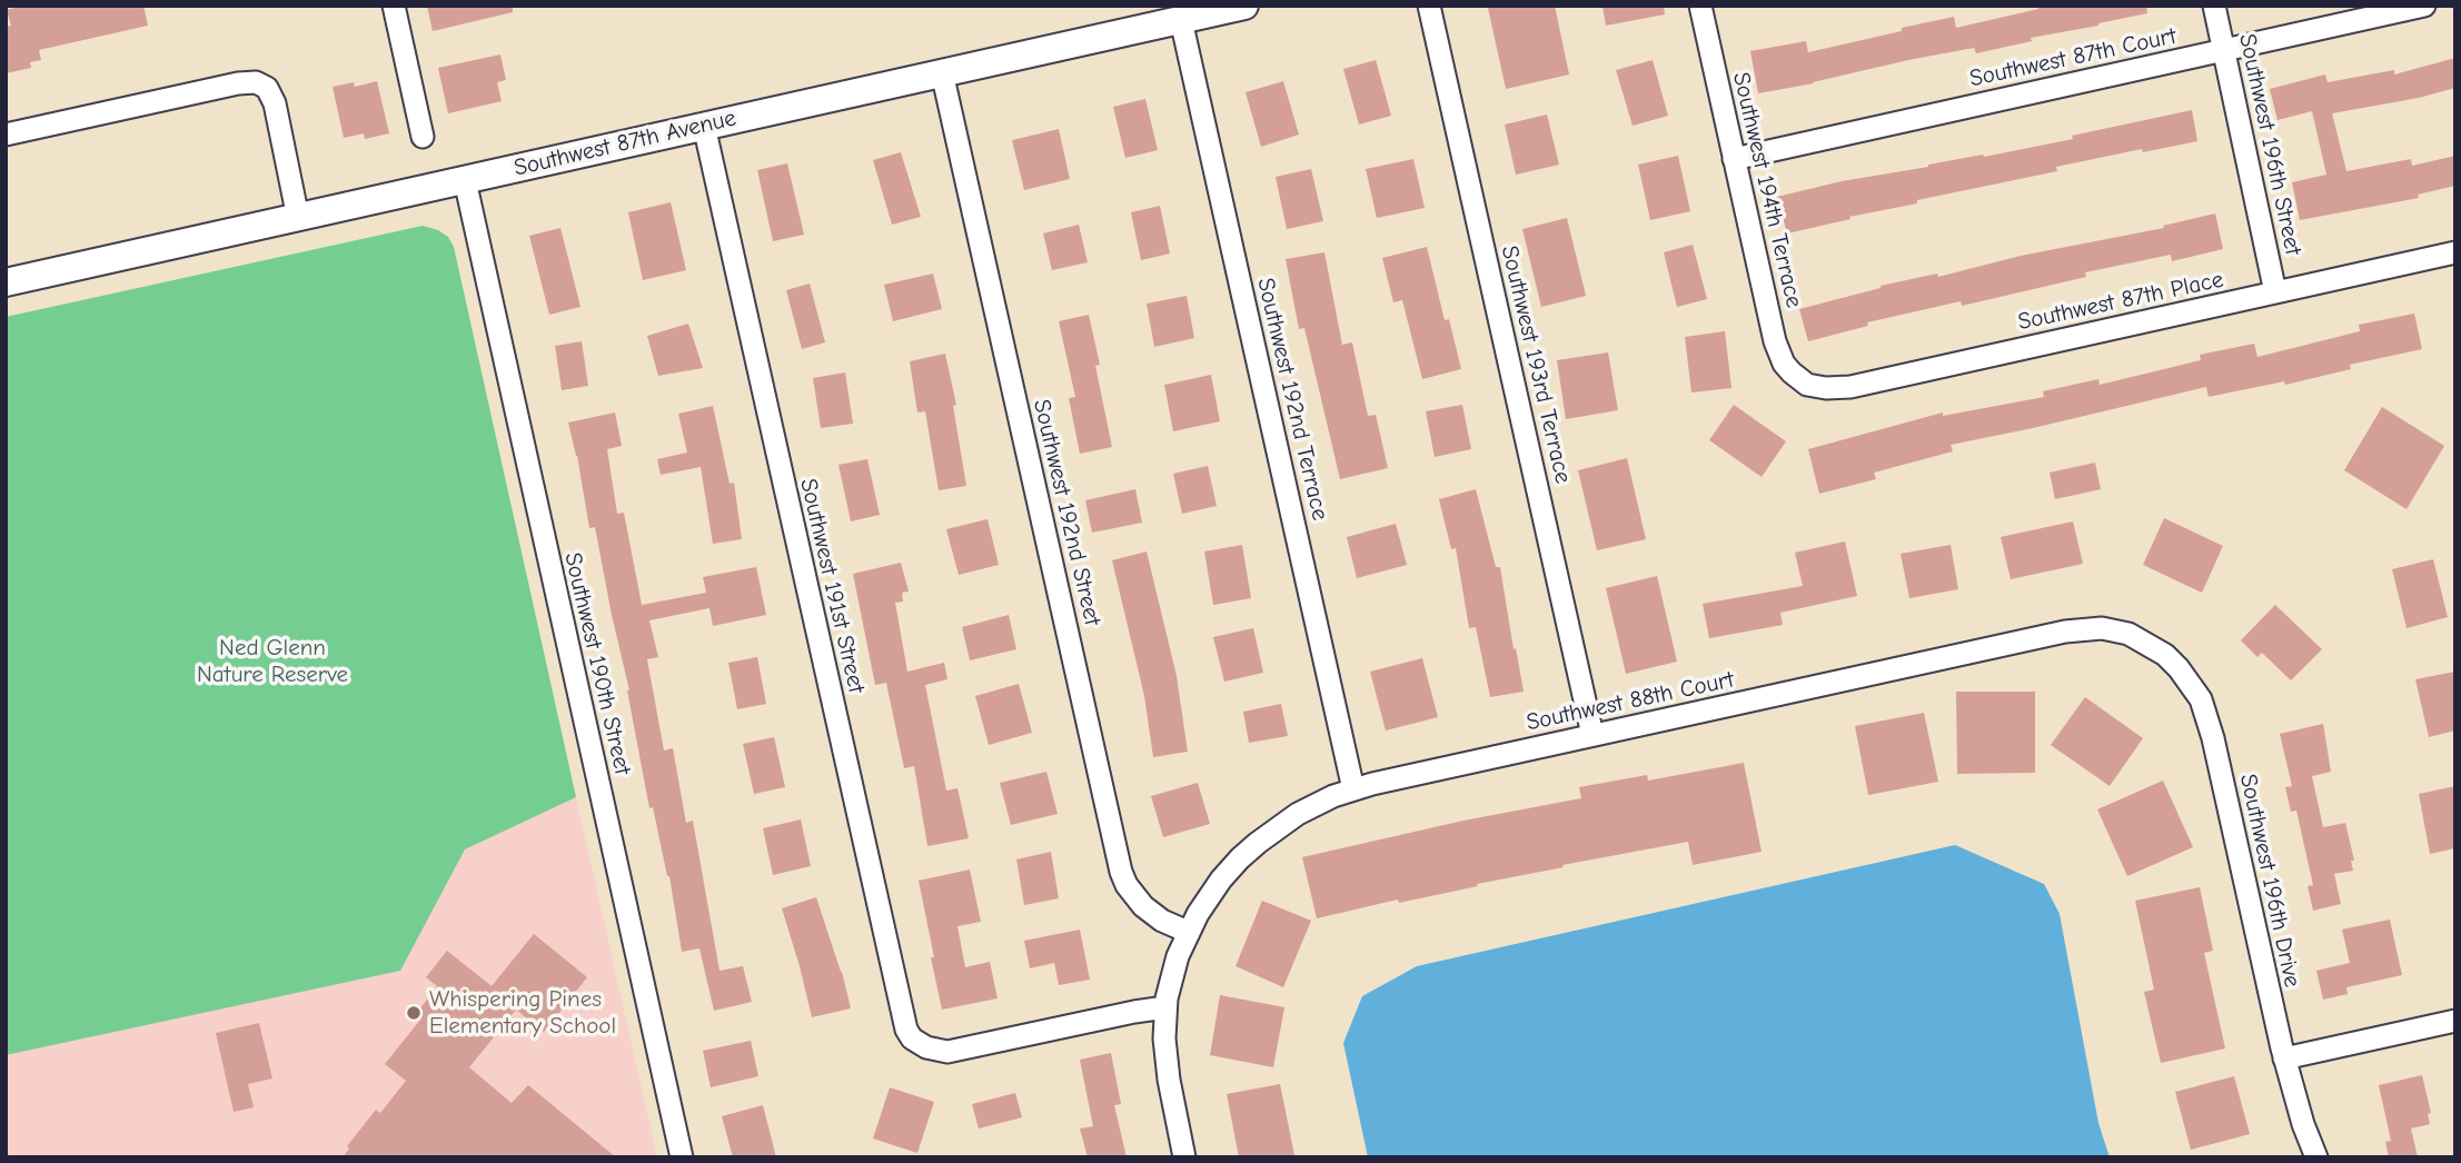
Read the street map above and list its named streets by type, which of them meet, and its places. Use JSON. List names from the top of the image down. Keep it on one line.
{"streets":{"street":["Southwest 87th Court","Southwest 87th Avenue","Southwest 196th Street","Southwest 194th Terrace","Southwest 87th Place","Southwest 193rd Terrace","Southwest 192nd Terrace","Southwest 192nd Street","Southwest 191st Street","Southwest 190th Street","Southwest 88th Court","Southwest 196th Drive"]},"crossings":[["Southwest 87th Court","Southwest 196th Street"],["Southwest 87th Court","Southwest 194th Terrace"],["Southwest 87th Avenue","Southwest 192nd Terrace"],["Southwest 87th Avenue","Southwest 192nd Street"],["Southwest 87th Avenue","Southwest 191st Street"],["Southwest 87th Avenue","Southwest 190th Street"],["Southwest 196th Street","Southwest 87th Place"],["Southwest 194th Terrace","Southwest 87th Place"],["Southwest 193rd Terrace","Southwest 88th Court"],["Southwest 192nd Terrace","Southwest 88th Court"],["Southwest 192nd Street","Southwest 88th Court"],["Southwest 191st Street","Southwest 88th Court"],["Southwest 88th Court","Southwest 196th Drive"]],"parks":["Ned Glenn Nature Reserve"],"places":["Whispering Pines Elementary School"]}
